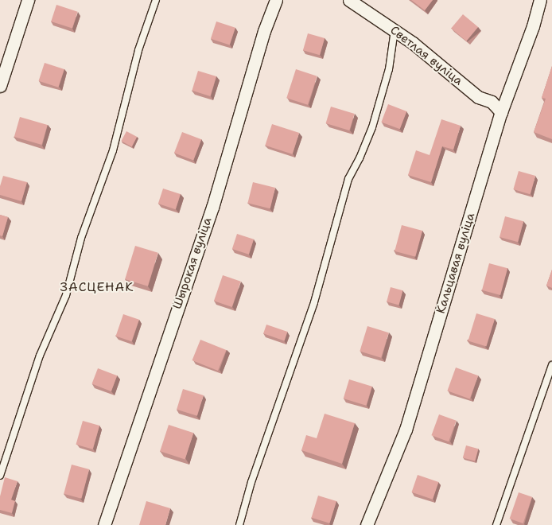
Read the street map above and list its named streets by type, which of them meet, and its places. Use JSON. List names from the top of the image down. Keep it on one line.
{"streets":{"street":["Светлая вуліца","Шырокая вуліца","Кальцавая вуліца"]},"crossings":[["Светлая вуліца","Кальцавая вуліца"]],"districts":["ЗАСЦЕНАК"]}
